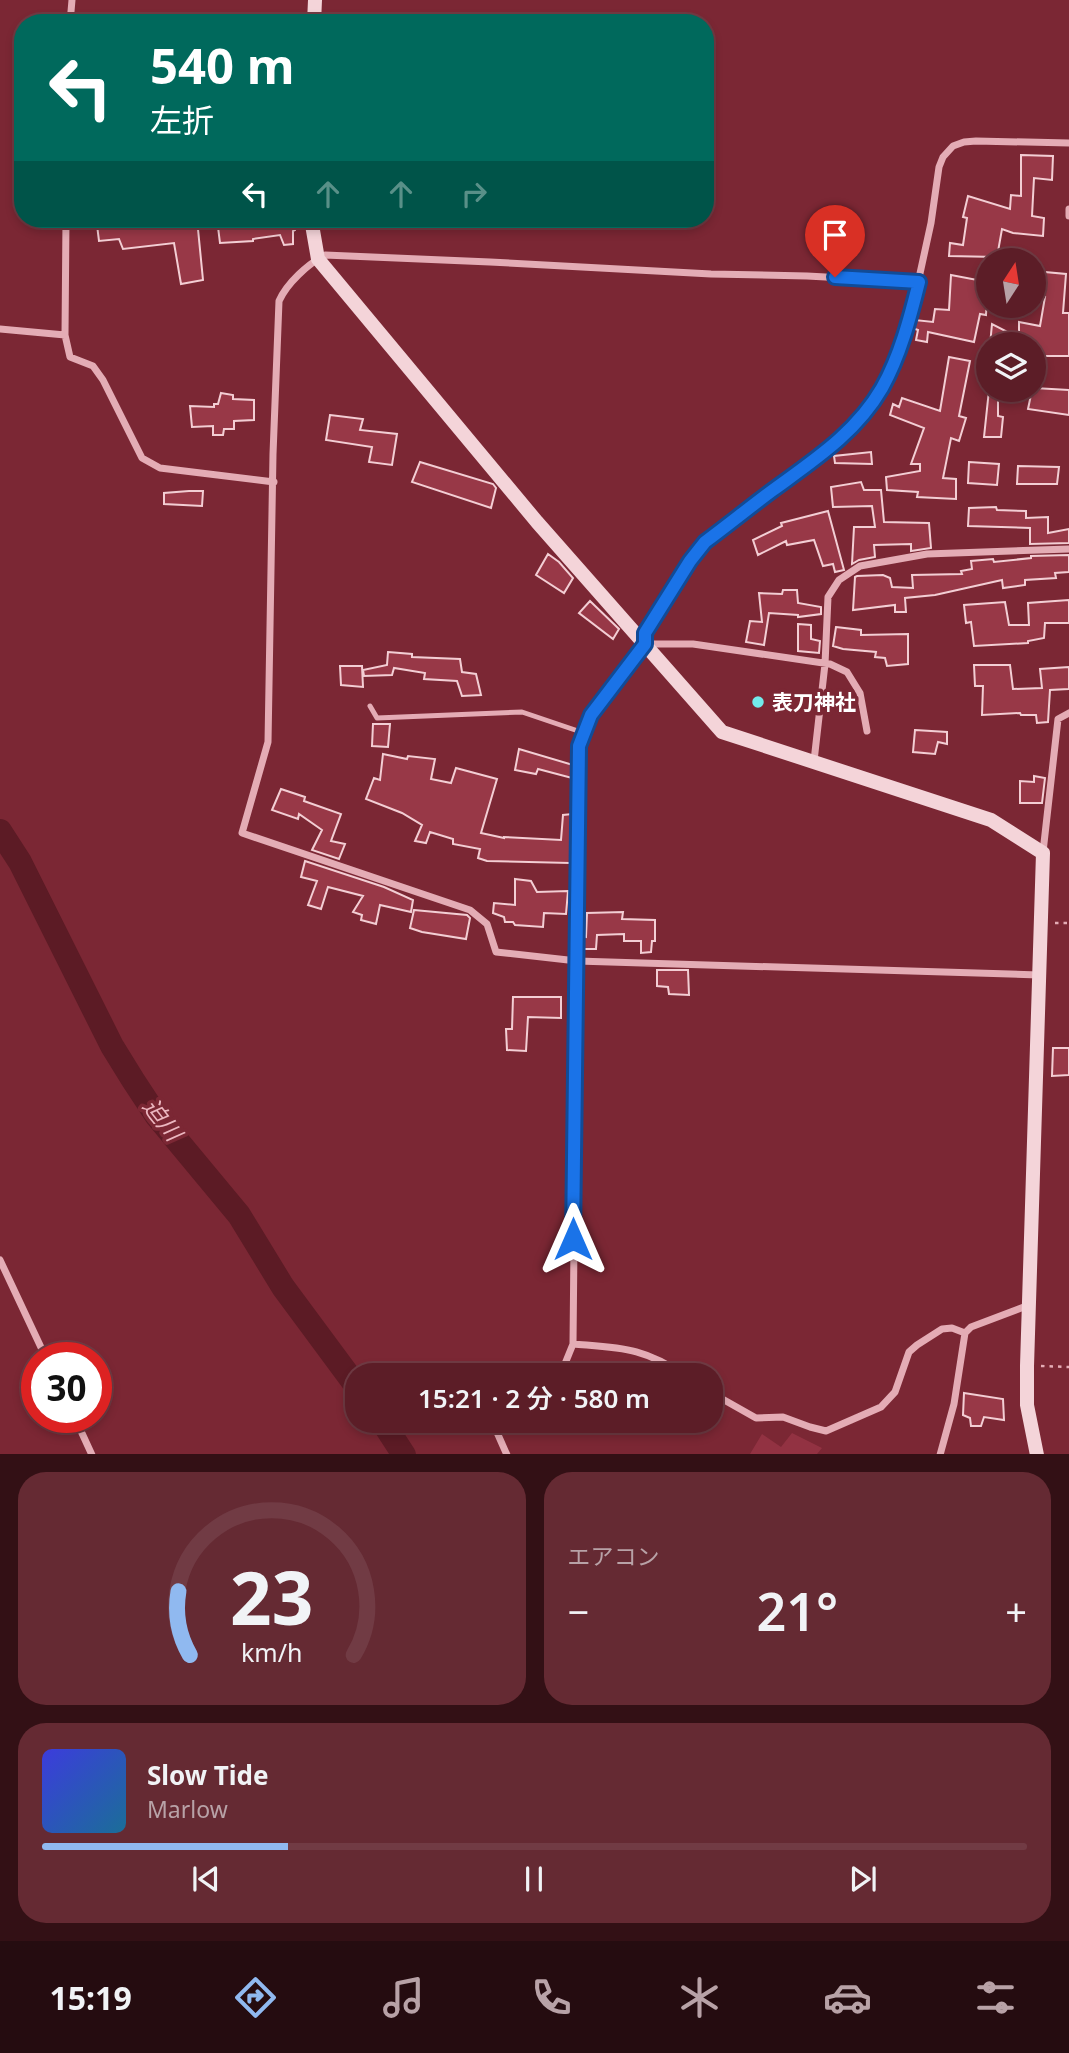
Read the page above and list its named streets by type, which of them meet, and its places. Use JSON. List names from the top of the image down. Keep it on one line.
{"water":["迫川"],"places":["表刀神社"],"north":"top","page":{"turn":["540 m","左折"],"limit":"30","trip":"15:21 · 2 分 · 580 m","tile":"エアコン","heat":["−","21°","+"],"song":["Slow Tide","Marlow"],"tabs":"15:19","gauge":["23","km/h"]}}
